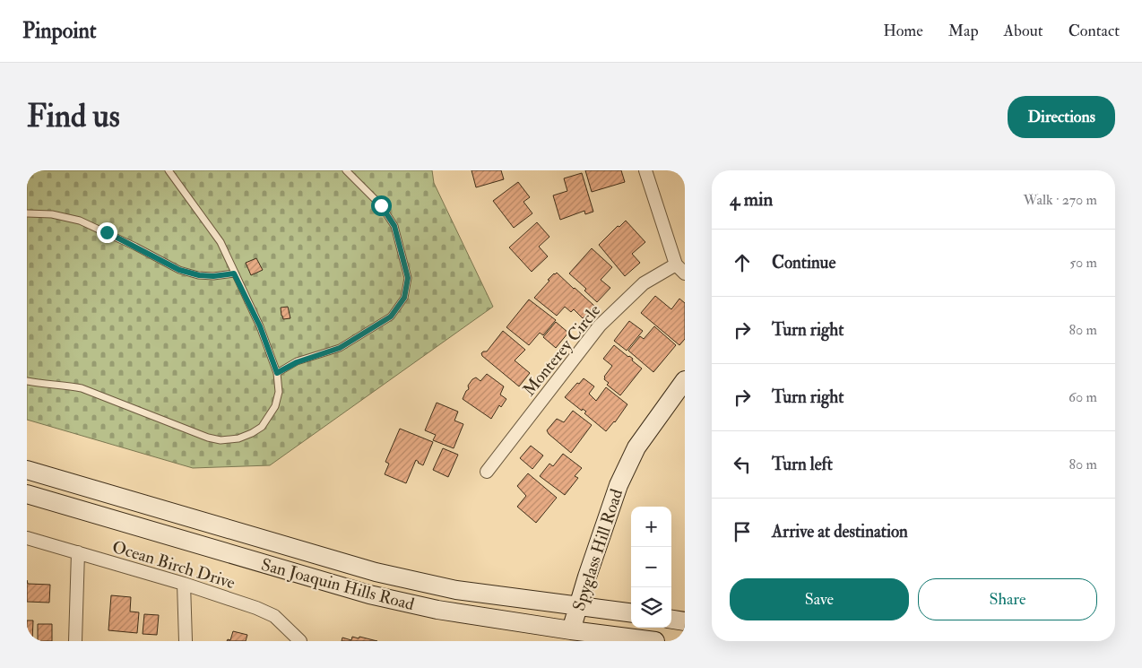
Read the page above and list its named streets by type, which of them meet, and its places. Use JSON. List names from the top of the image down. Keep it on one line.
{"streets":{"main road":["Spyglass Hill Road","San Joaquin Hills Road"],"street":["Monterey Circle","Ocean Birch Drive"]},"crossings":[["Spyglass Hill Road","San Joaquin Hills Road"]],"page":{"header":"Pinpoint","nav":["Home","Map","About","Contact"],"buttons":["Directions",["Save","Share"]],"title":"Find us","heading":["4 min","Walk · 270 m"],"list":[["Continue","50 m"],["Turn right","80 m"],["Turn right","60 m"],["Turn left","80 m"],"Arrive at destination"],"map_buttons":["+","−"]}}
